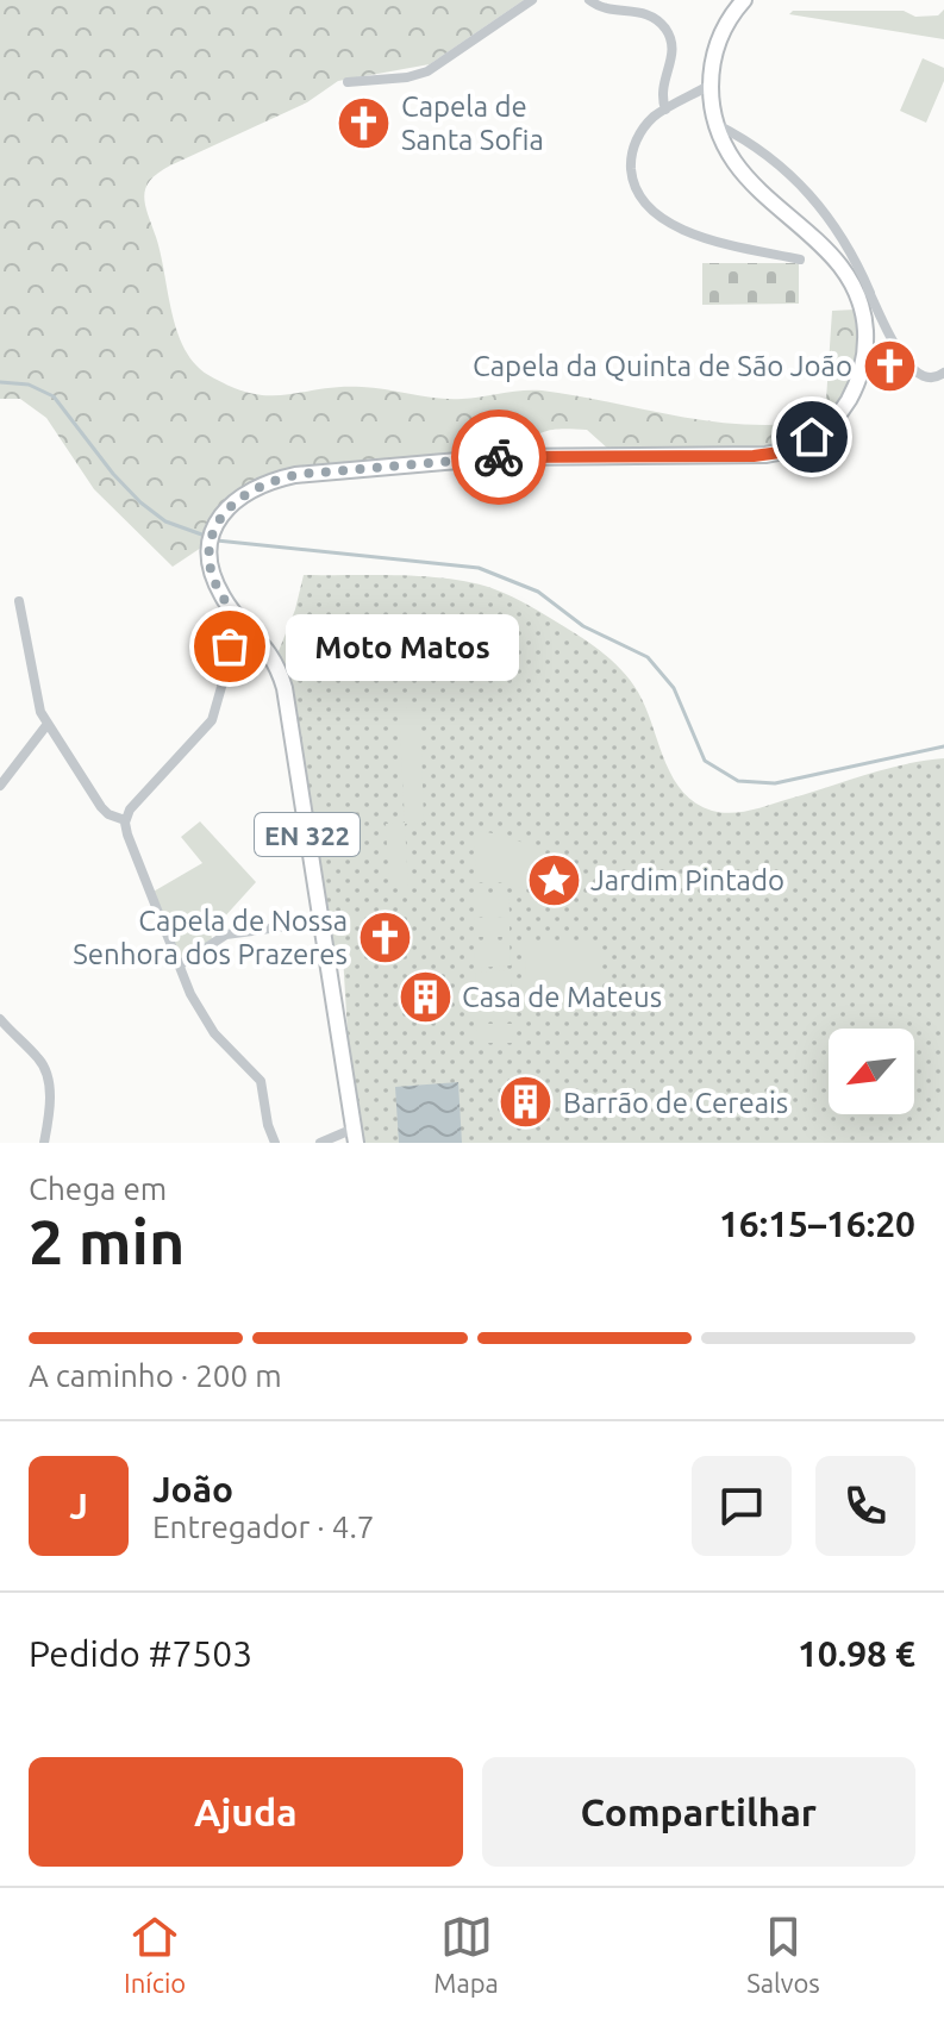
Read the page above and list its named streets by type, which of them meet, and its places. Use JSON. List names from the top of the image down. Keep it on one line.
{"streets":{"main road":["EN 322"]},"places":{"church":["Capela de Santa Sofia","Capela da Quinta de São João","Capela de Nossa Senhora dos Prazeres"],"other":["Moto Matos"],"place":["Jardim Pintado"],"building":["Casa de Mateus","Barrão de Cereais"]},"north":"bottom left","page":{"bubble":"Moto Matos","heading":["2 min","Chega em","16:15–16:20"],"panel":["João","Entregador · 4.7","Pedido #7503","10.98 €"],"bar":"A caminho · 200 m","round":"J","buttons":["Ajuda","Compartilhar"],"tabs":["Início","Mapa","Salvos"]}}
